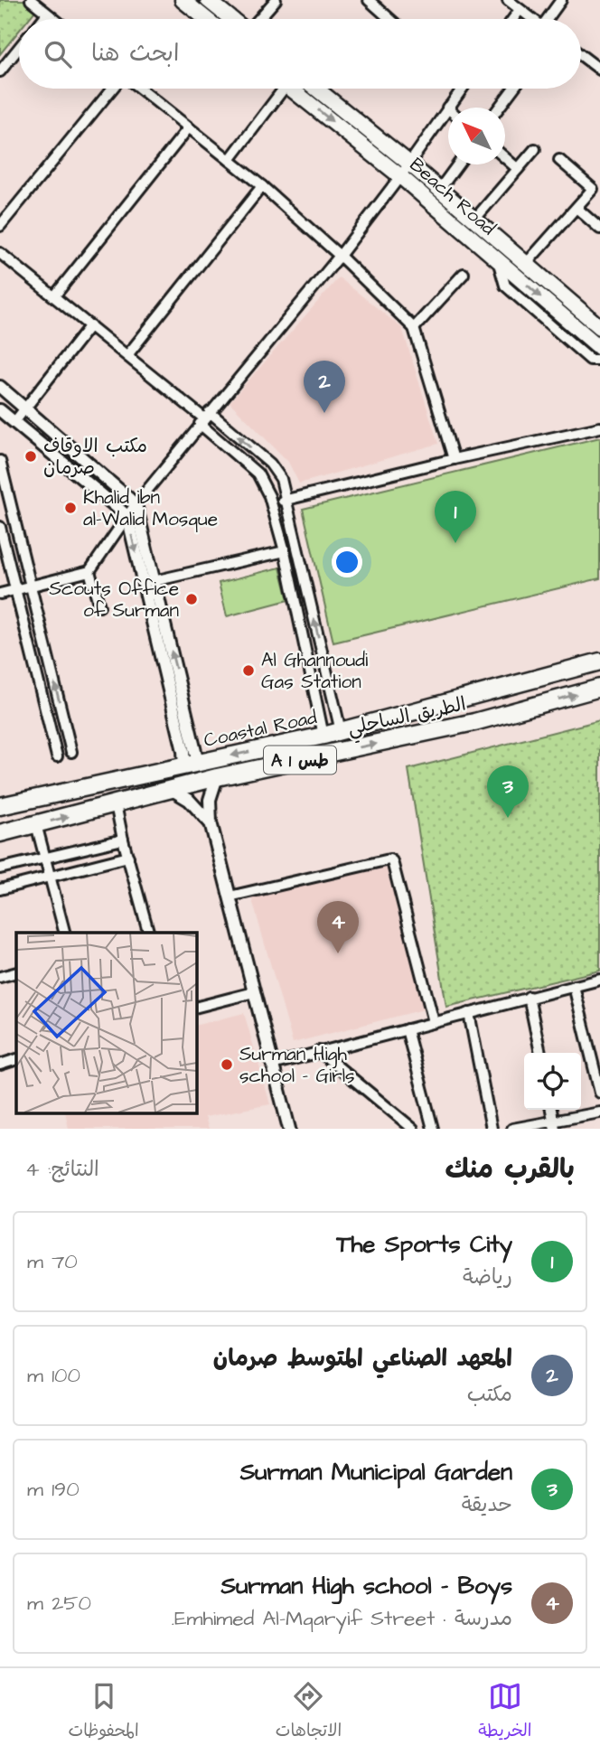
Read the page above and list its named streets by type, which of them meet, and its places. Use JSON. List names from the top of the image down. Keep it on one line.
{"streets":{"highway":["الطريق الساحلي","Coastal Road","A 1 طس"],"main road":["Beach Road"]},"one_way":["الطريق الساحلي"],"places":["مكتب الاوقاف صرمان","Khalid ibn al-Walid Mosque","Scouts Office of Surman","Al Ghannoudi Gas Station","Surman High school - Girls"],"north":"top left","page":{"search":"ابحث هنا","pins":["2","1","3","4"],"heading":["بالقرب منك","النتائج: 4"],"list":[{"mark":"1","name":"The Sports City","note":"رياضة","value":"70 m"},{"mark":"2","name":"المعهد الصناعي المتوسط صرمان","note":"مكتب","value":"100 m"},{"mark":"3","name":"Surman Municipal Garden","note":"حديقة","value":"190 m"},{"mark":"4","name":"Surman High school - Boys","note":"مدرسة · Emhimed Al-Mqaryif Street.","value":"250 m"}],"nav":["الخريطة","الاتجاهات","المحفوظات"]}}
